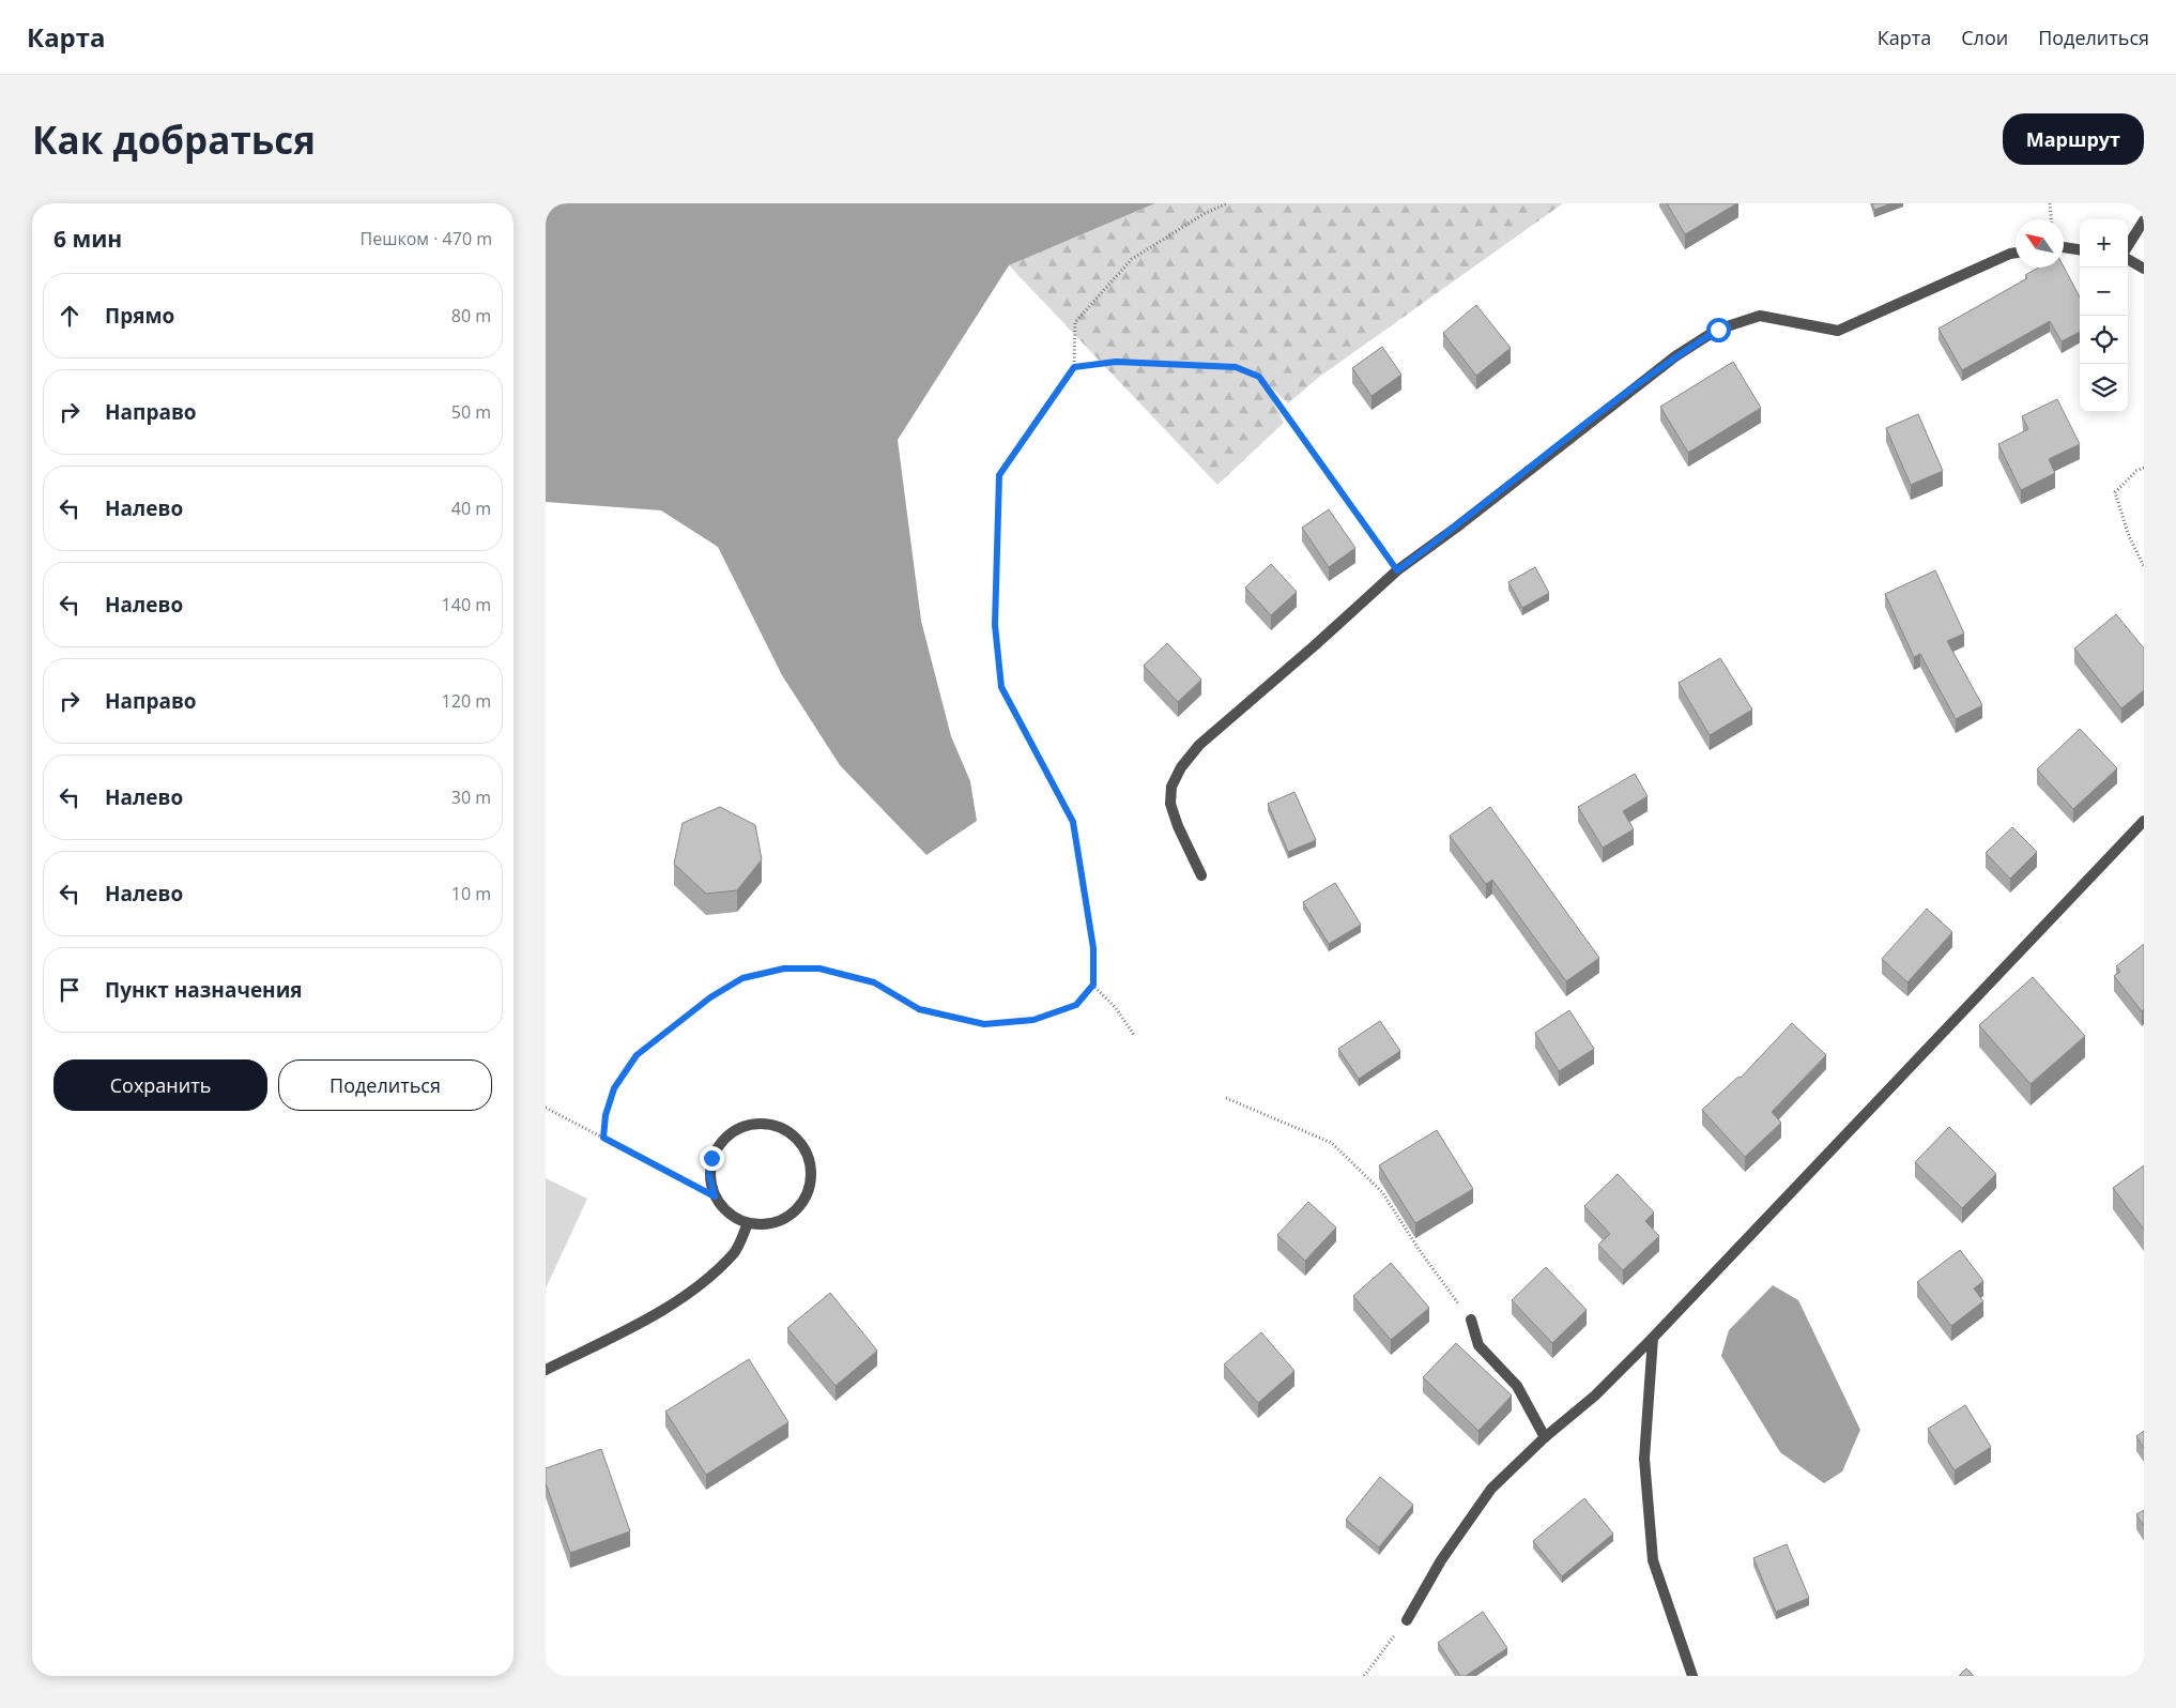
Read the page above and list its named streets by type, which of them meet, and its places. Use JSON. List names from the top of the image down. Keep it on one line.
{"north":"top left","page":{"header":"Карта","nav":["Карта","Слои","Поделиться"],"buttons":["Маршрут",["Сохранить","Поделиться"]],"title":"Как добраться","heading":["6 мин","Пешком · 470 m"],"map_buttons":["+","−"],"list":[["Прямо","80 m"],["Направо","50 m"],["Налево","40 m"],["Налево","140 m"],["Направо","120 m"],["Налево","30 m"],["Налево","10 m"],"Пункт назначения"]}}
